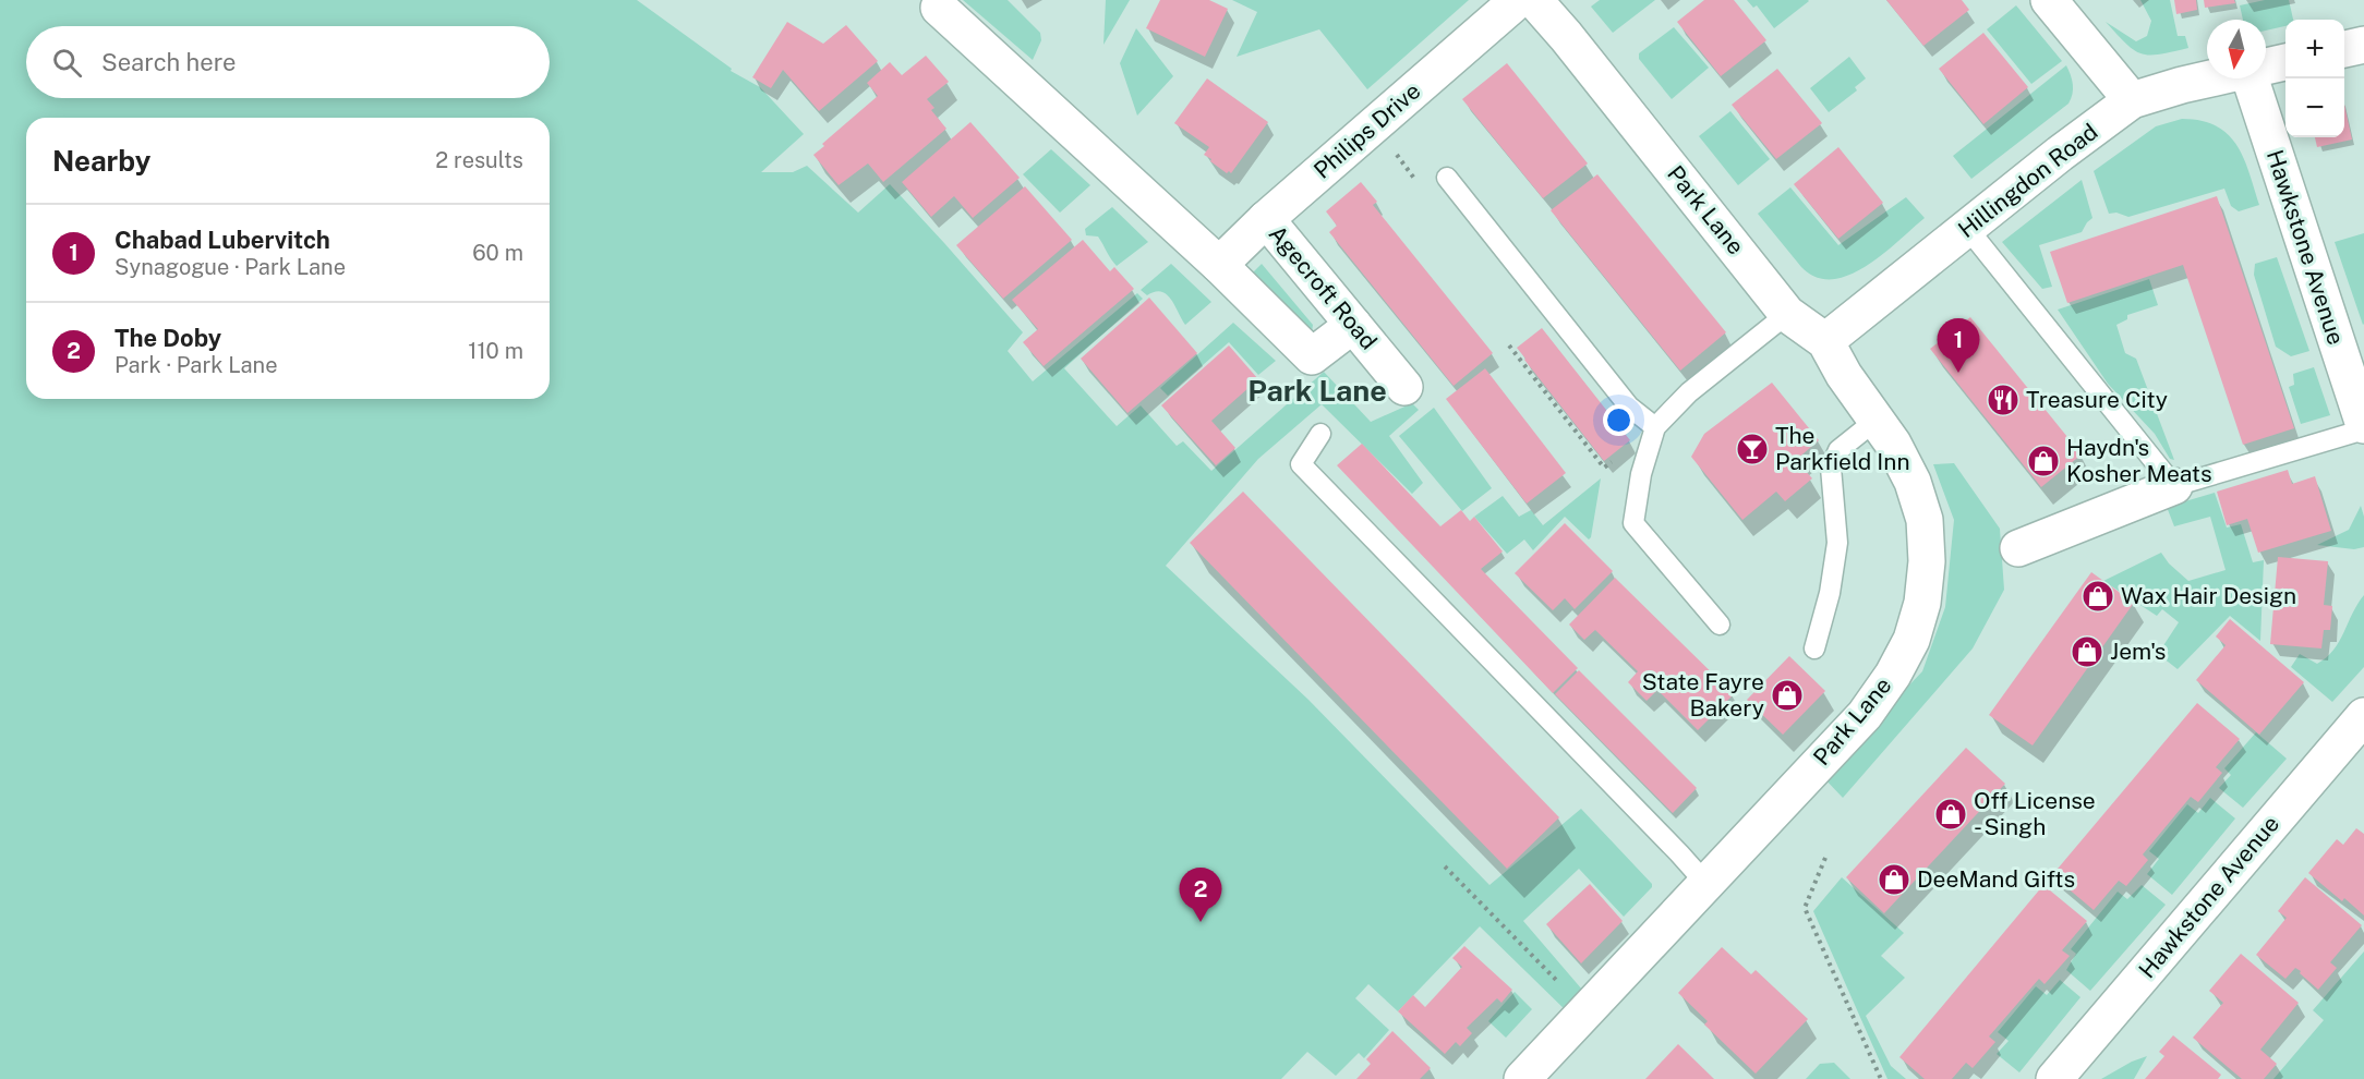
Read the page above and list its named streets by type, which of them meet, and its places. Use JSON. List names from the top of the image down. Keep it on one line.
{"streets":{"street":["Philips Drive","Hillingdon Road","Park Lane","Hawkstone Avenue","Agecroft Road"]},"crossings":[["Philips Drive","Agecroft Road"],["Hillingdon Road","Park Lane"]],"districts":["Park Lane"],"places":{"restaurant":["Treasure City"],"bar":["The Parkfield Inn"],"shop":["Haydn's Kosher Meats","Wax Hair Design","Jem's","State Fayre Bakery","Off License - Singh","DeeMand Gifts"]},"north":"bottom","page":{"map_buttons":["+","−"],"search":"Search here","heading":["Nearby","2 results"],"list":[{"mark":"1","name":"Chabad Lubervitch","note":"Synagogue · Park Lane","value":"60 m"},{"mark":"2","name":"The Doby","note":"Park · Park Lane","value":"110 m"}],"pins":["1","2"]}}
